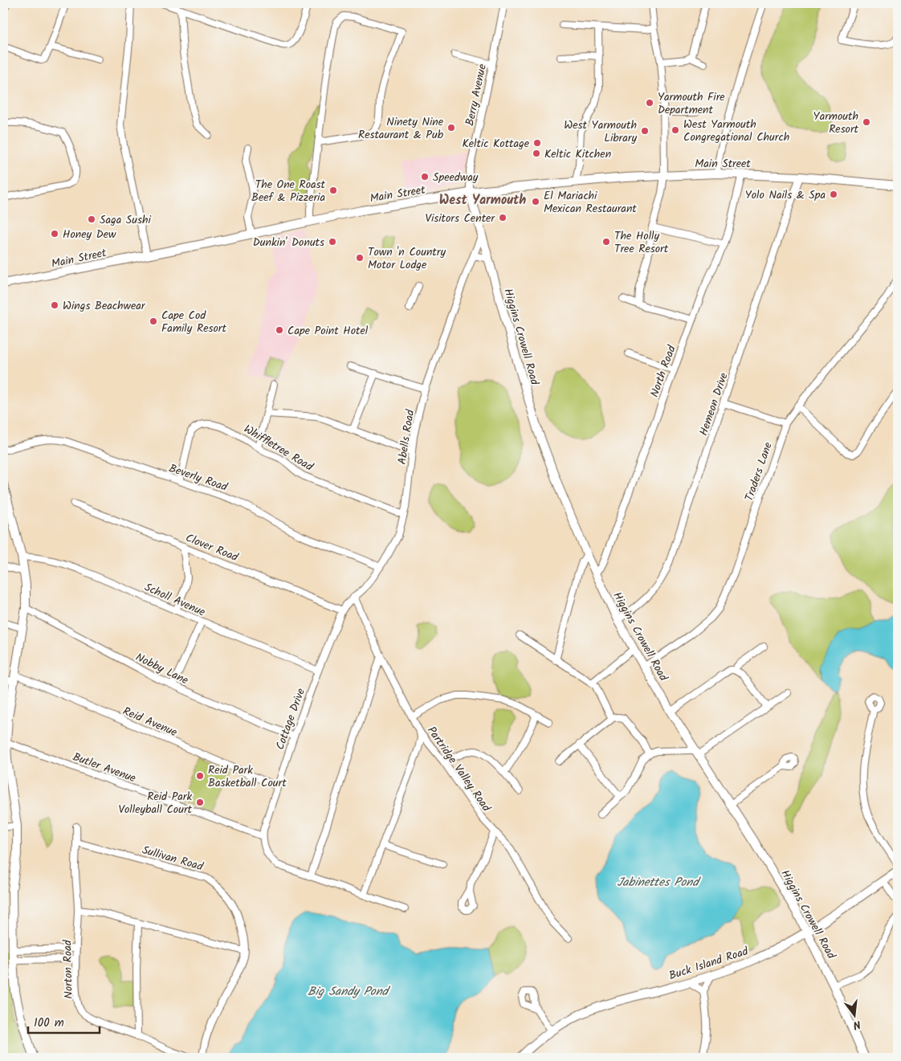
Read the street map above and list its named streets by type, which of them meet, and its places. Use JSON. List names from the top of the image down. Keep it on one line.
{"streets":{"main road":["Main Street","Higgins Crowell Road","Buck Island Road"],"street":["Berry Avenue","North Road","Hemeon Drive","Abells Road","Whiffletree Road","Traders Lane","Beverly Road","Clover Road","Scholl Avenue","Nobby Lane","Cottage Drive","Reid Avenue","Butler Avenue","Partridge Valley Road","Sullivan Road","Norton Road"]},"crossings":[["Berry Avenue","Main Street"],["Berry Avenue","Higgins Crowell Road"],["Main Street","Higgins Crowell Road"],["Main Street","North Road"],["Main Street","Hemeon Drive"],["Higgins Crowell Road","North Road"],["Higgins Crowell Road","Hemeon Drive"],["Higgins Crowell Road","Abells Road"],["Higgins Crowell Road","Traders Lane"],["Higgins Crowell Road","Buck Island Road"],["Abells Road","Whiffletree Road"],["Abells Road","Beverly Road"],["Abells Road","Clover Road"],["Abells Road","Cottage Drive"],["Abells Road","Partridge Valley Road"],["Whiffletree Road","Beverly Road"],["Clover Road","Cottage Drive"],["Scholl Avenue","Cottage Drive"],["Nobby Lane","Cottage Drive"],["Cottage Drive","Reid Avenue"],["Cottage Drive","Butler Avenue"],["Sullivan Road","Norton Road"]],"districts":["West Yarmouth"],"water":["Jabinettes Pond","Big Sandy Pond"],"places":["Yarmouth Fire Department","Yarmouth Resort","Ninety Nine Restaurant & Pub","West Yarmouth Congregational Church","West Yarmouth Library","Keltic Kottage","Keltic Kitchen","Speedway","The One Roast Beef & Pizzeria","Yolo Nails & Spa","El Mariachi Mexican Restaurant","Visitors Center","Saga Sushi","Honey Dew","Dunkin' Donuts","The Holly Tree Resort","Town 'n Country Motor Lodge","Wings Beachwear","Cape Cod Family Resort","Cape Point Hotel","Reid Park Basketball Court","Reid Park Volleyball Court"],"scale_bar":"100 m","north":"bottom"}
